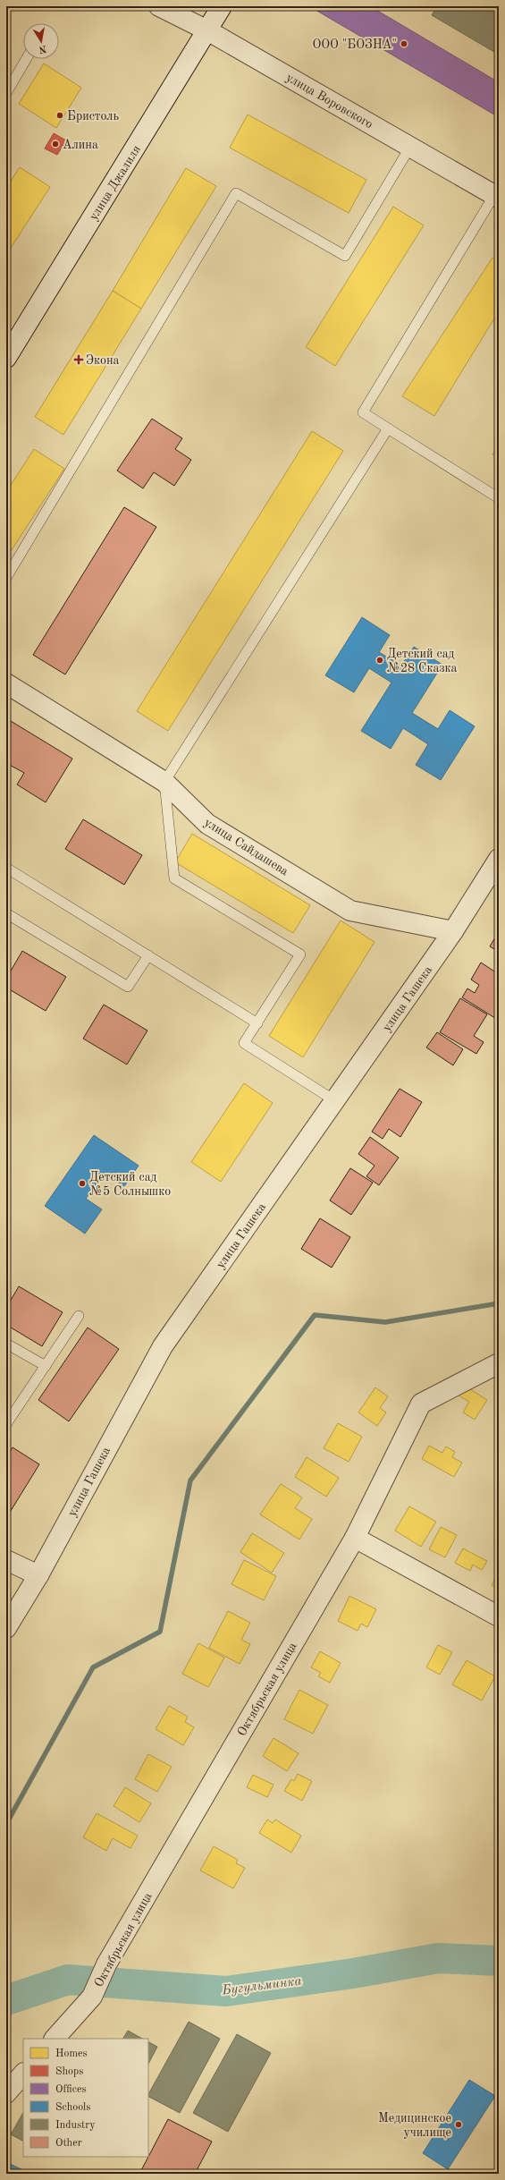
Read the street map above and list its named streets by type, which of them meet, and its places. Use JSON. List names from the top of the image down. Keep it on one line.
{"streets":{"street":["улица Воровского","улица Джалиля","улица Сайдашева","улица Гашека","Октябрьская улица"]},"crossings":[["улица Воровского","улица Джалиля"],["улица Сайдашева","улица Гашека"]],"water":["Бугульминка"],"places":{"other":["ООО \"БОЗНА\"","Бристоль","Алина","Детский сад №28 Сказка","Детский сад №5 Солнышко","Медицинское училище"],"health":["Экона"]},"legend":["Homes","Shops","Offices","Schools","Industry","Other"],"north":"bottom"}
